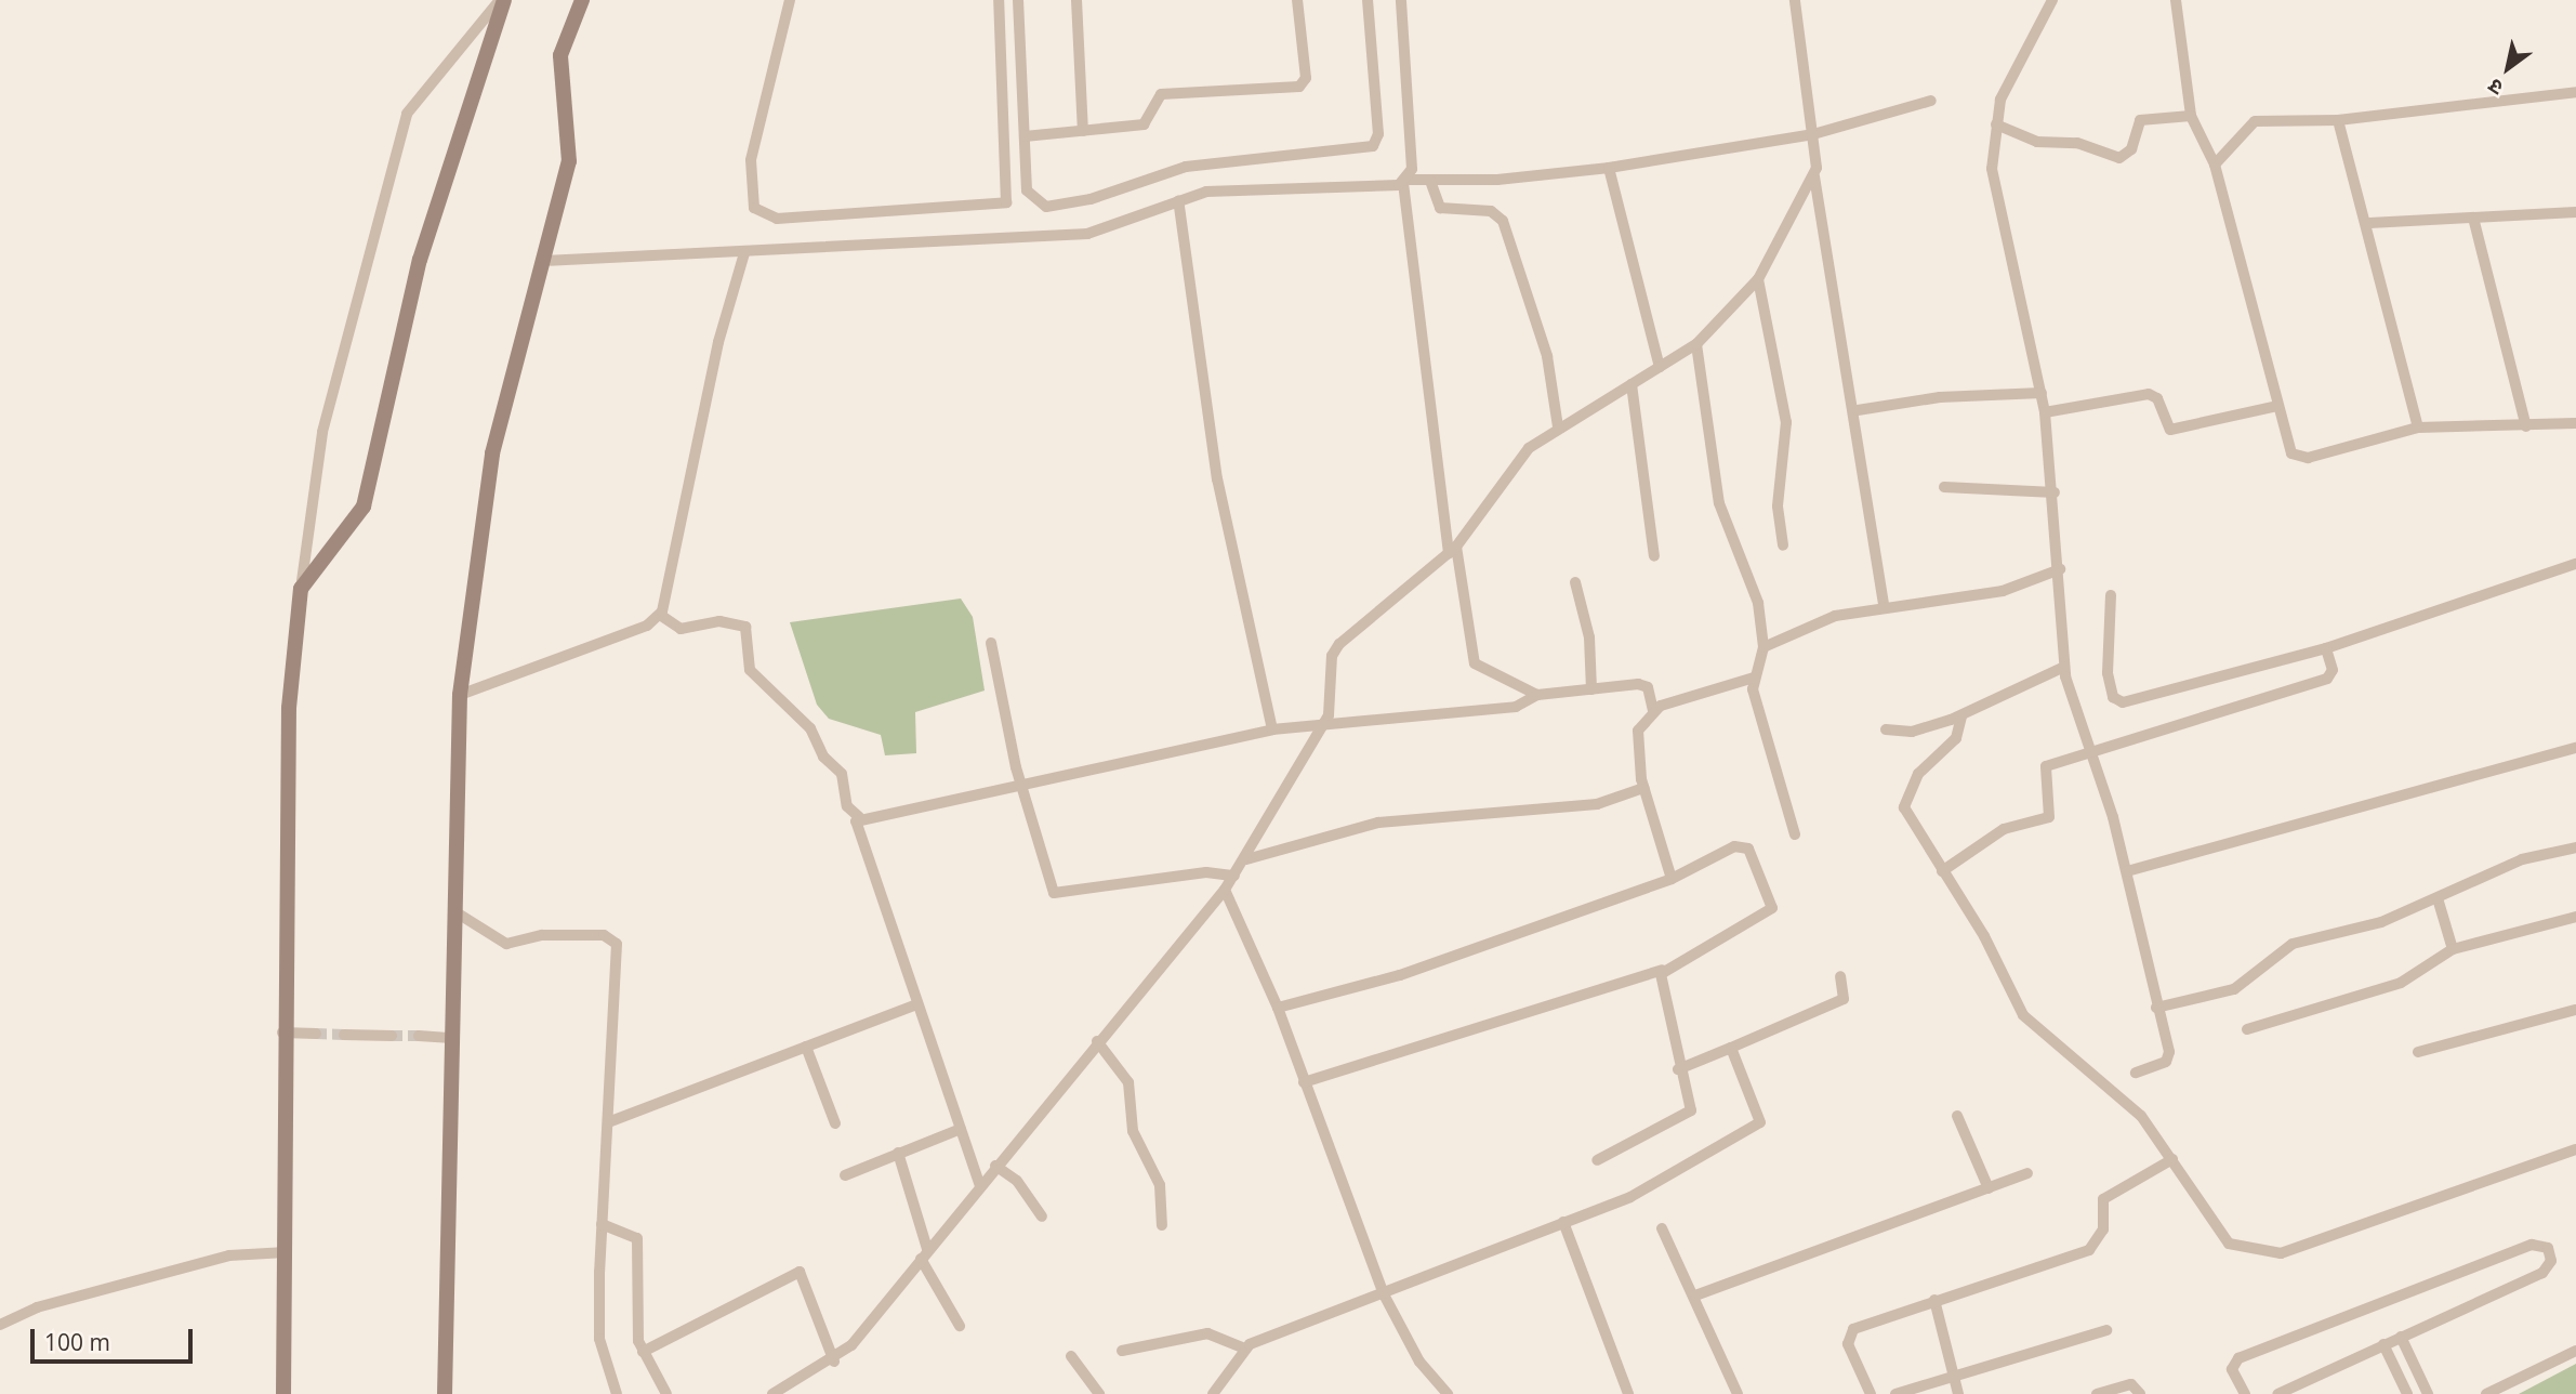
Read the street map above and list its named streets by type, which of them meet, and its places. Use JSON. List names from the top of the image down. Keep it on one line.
{"scale_bar":"100 m","north":"bottom left"}
